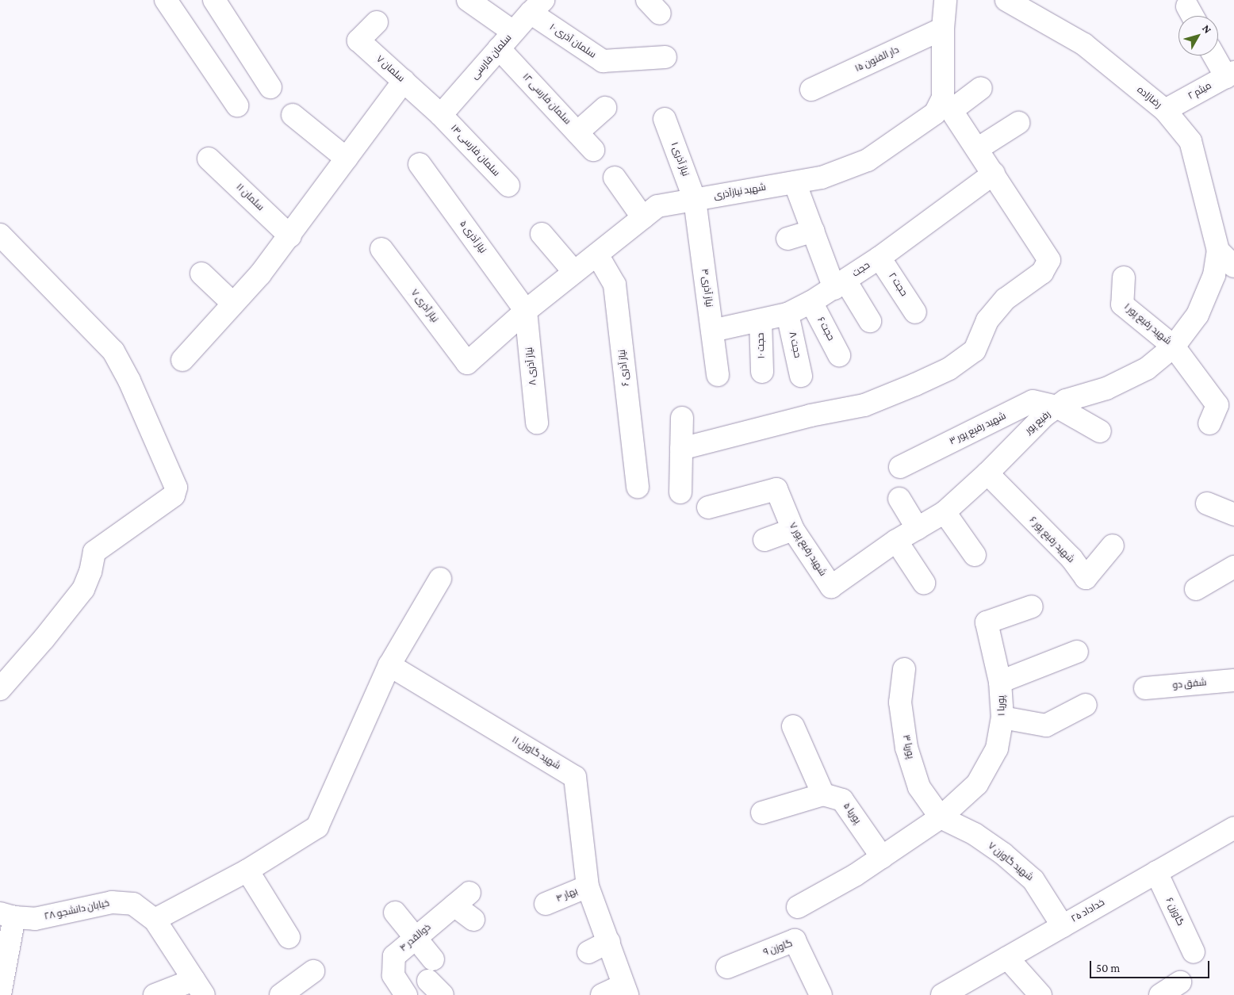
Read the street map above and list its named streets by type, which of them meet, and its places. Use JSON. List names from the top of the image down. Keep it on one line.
{"streets":{"street":["سلمان آذری ۱۰","سلمان فارسی","دار الفنون ۱۵","سلمان ۷","میثم ۲","رضازاده","سلمان فارسی ۱۲","سلمان فارسی ۱۴","نیاز آذری ۱","شهید نیازآذری","سلمان ۱۱","نیاز آذری ۵","حجت","حجت ۲","نیاز آذری ۴","نیاز آذری ۷","شهید رفیع پور ۱","حجت ۶","حجت ۸","حجت ۱۰","نیاز آذری ۸","نیاز آذری ۶","رفیع پور","شهید رفیع پور ۳","شهید رفیع پور ۶","شهید رفیع پور ۷","شفق دو","پوریا ۱","پوریا ۳","شهید گاوزن ۱۱","پوریا ۵","شهید گاوزن ۷","بهار ۴","خیابان دانشجو ۲۸","خداداد ۲۵","گاوزن ۶","ذوالقدر ۴","گاوزن ۹"]},"crossings":[["سلمان آذری ۱۰","سلمان فارسی"],["سلمان فارسی","سلمان ۷"],["سلمان فارسی","سلمان فارسی ۱۲"],["سلمان فارسی","سلمان فارسی ۱۴"],["دار الفنون ۱۵","شهید نیازآذری"],["سلمان ۷","سلمان فارسی ۱۴"],["میثم ۲","رضازاده"],["رضازاده","رفیع پور"],["نیاز آذری ۱","شهید نیازآذری"],["نیاز آذری ۱","نیاز آذری ۴"],["شهید نیازآذری","نیاز آذری ۵"],["شهید نیازآذری","نیاز آذری ۴"],["شهید نیازآذری","نیاز آذری ۷"],["شهید نیازآذری","نیاز آذری ۸"],["شهید نیازآذری","نیاز آذری ۶"],["نیاز آذری ۵","نیاز آذری ۸"],["حجت","حجت ۲"],["حجت","نیاز آذری ۴"],["حجت","حجت ۶"],["حجت","حجت ۸"],["حجت","حجت ۱۰"],["شهید رفیع پور ۱","رفیع پور"],["رفیع پور","شهید رفیع پور ۳"],["رفیع پور","شهید رفیع پور ۶"],["رفیع پور","شهید رفیع پور ۷"],["پوریا ۱","پوریا ۳"],["پوریا ۱","پوریا ۵"],["پوریا ۱","شهید گاوزن ۷"],["پوریا ۳","شهید گاوزن ۷"],["شهید گاوزن ۱۱","بهار ۴"],["شهید گاوزن ۷","خداداد ۲۵"],["خداداد ۲۵","گاوزن ۶"]],"scale_bar":"50 m","north":"top right"}
